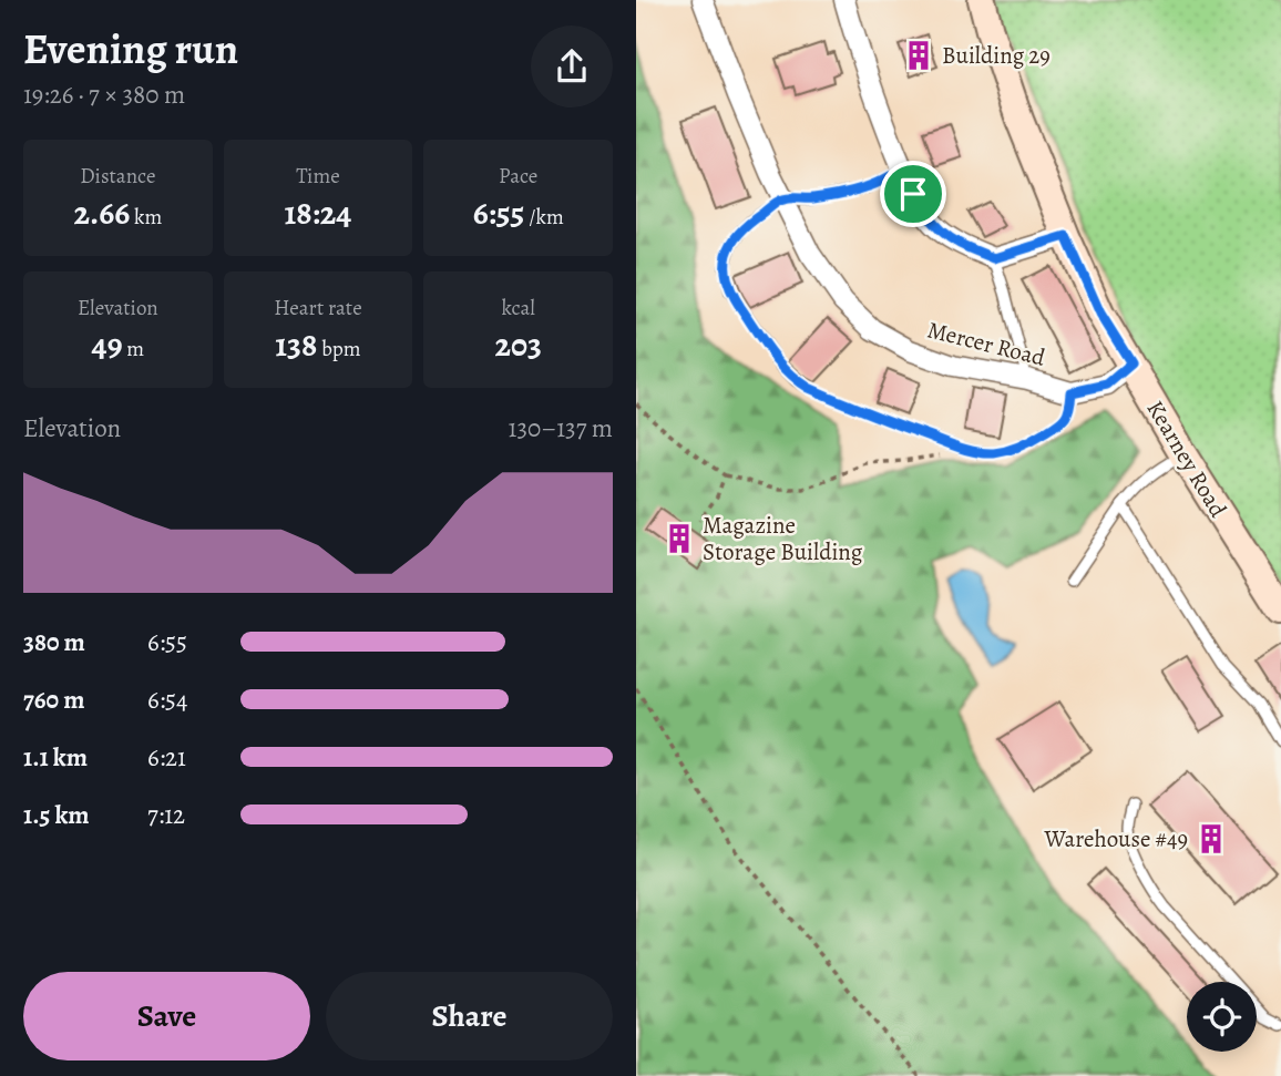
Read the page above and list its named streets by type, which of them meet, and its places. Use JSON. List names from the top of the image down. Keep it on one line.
{"streets":{"street":["Mercer Road","Kearney Road"]},"places":{"building":["Building 29","Magazine Storage Building","Warehouse #49"]},"page":{"heading":["Evening run","19:26 · 7 × 380 m"],"stats":[["Distance","2.66 km"],["Time","18:24"],["Pace","6:55 /km"],["Elevation","49 m"],["Heart rate","138 bpm"],["kcal","203"]],"chart":["Elevation","130–137 m"],"list":[{"name":"380 m","note":"6:55"},{"name":"760 m","note":"6:54"},{"name":"1.1 km","note":"6:21"},{"name":"1.5 km","note":"7:12"}],"buttons":["Save","Share"]}}
